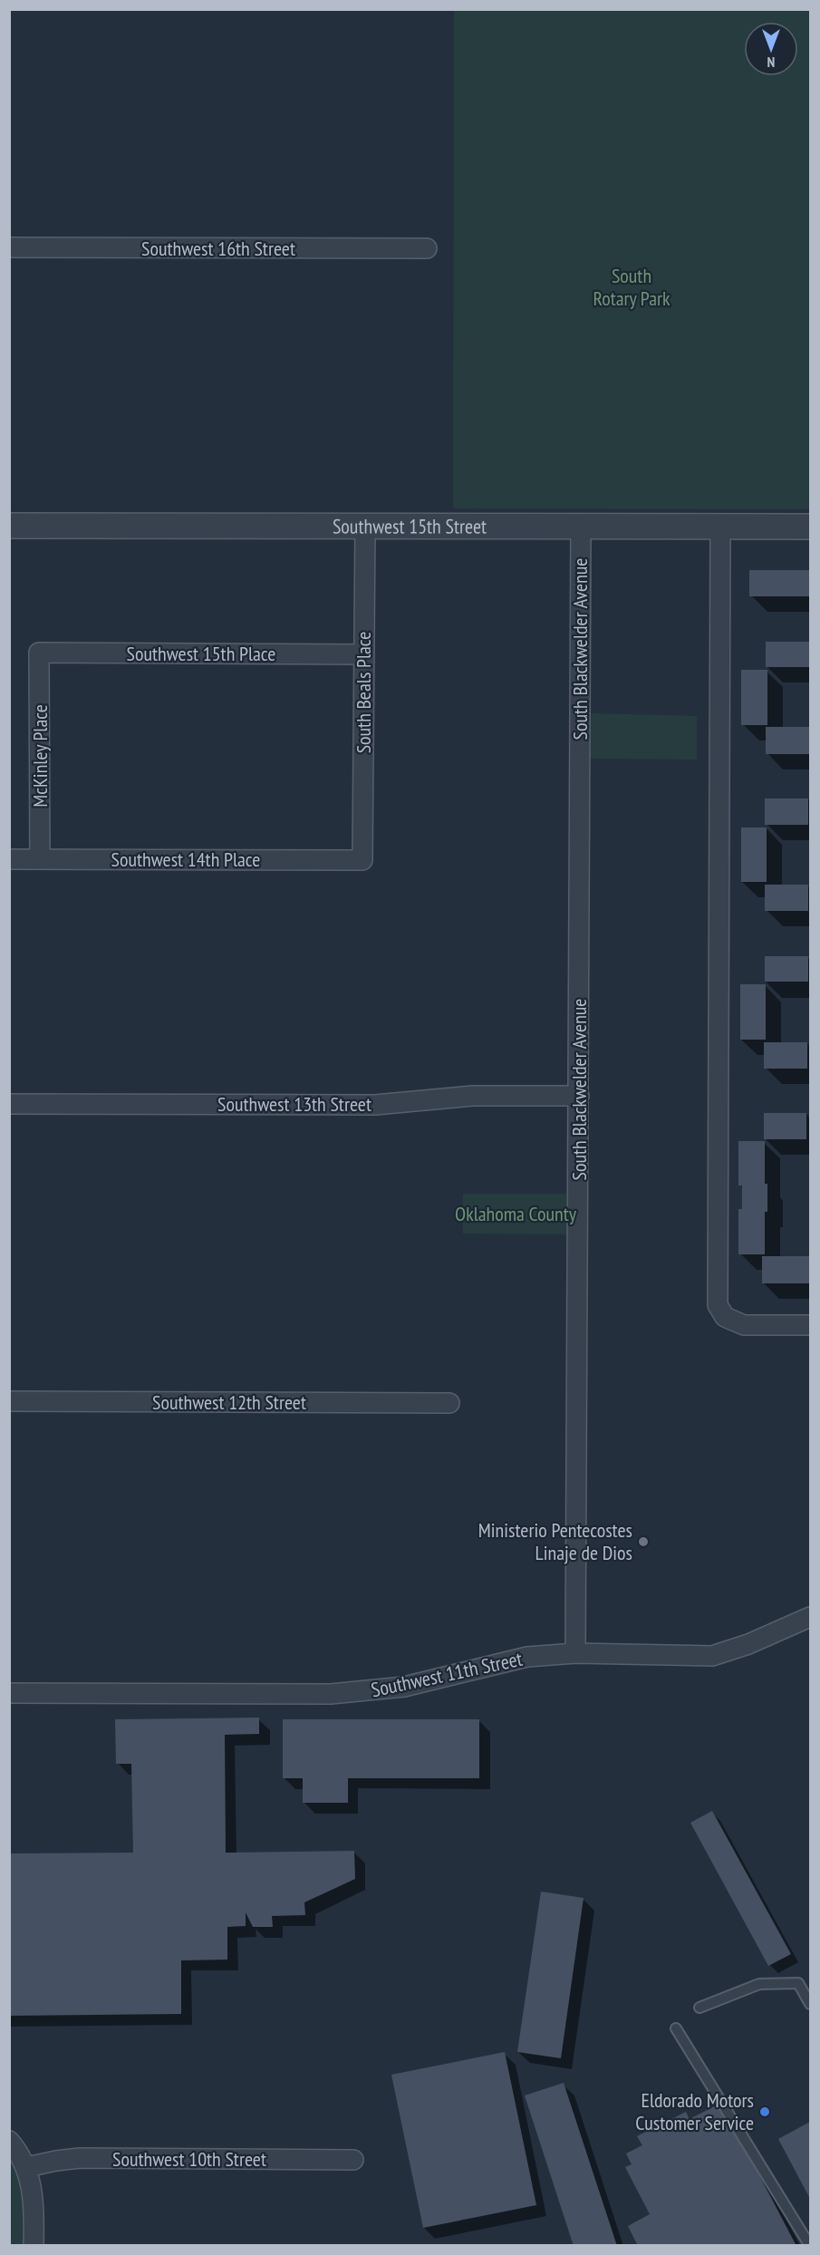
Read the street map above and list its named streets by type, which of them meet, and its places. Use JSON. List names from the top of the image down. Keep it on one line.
{"streets":{"street":["Southwest 16th Street","Southwest 15th Street","South Blackwelder Avenue","Southwest 15th Place","South Beals Place","McKinley Place","Southwest 14th Place","Southwest 13th Street","Southwest 12th Street","Southwest 11th Street","Southwest 10th Street"]},"crossings":[["Southwest 15th Street","South Blackwelder Avenue"],["Southwest 15th Street","South Beals Place"],["South Blackwelder Avenue","Southwest 13th Street"],["South Blackwelder Avenue","Southwest 11th Street"],["Southwest 15th Place","South Beals Place"],["Southwest 15th Place","McKinley Place"],["South Beals Place","Southwest 14th Place"],["McKinley Place","Southwest 14th Place"]],"parks":["South Rotary Park","Oklahoma County"],"places":["Ministerio Pentecostes Linaje de Dios","Eldorado Motors Customer Service"],"north":"bottom"}
